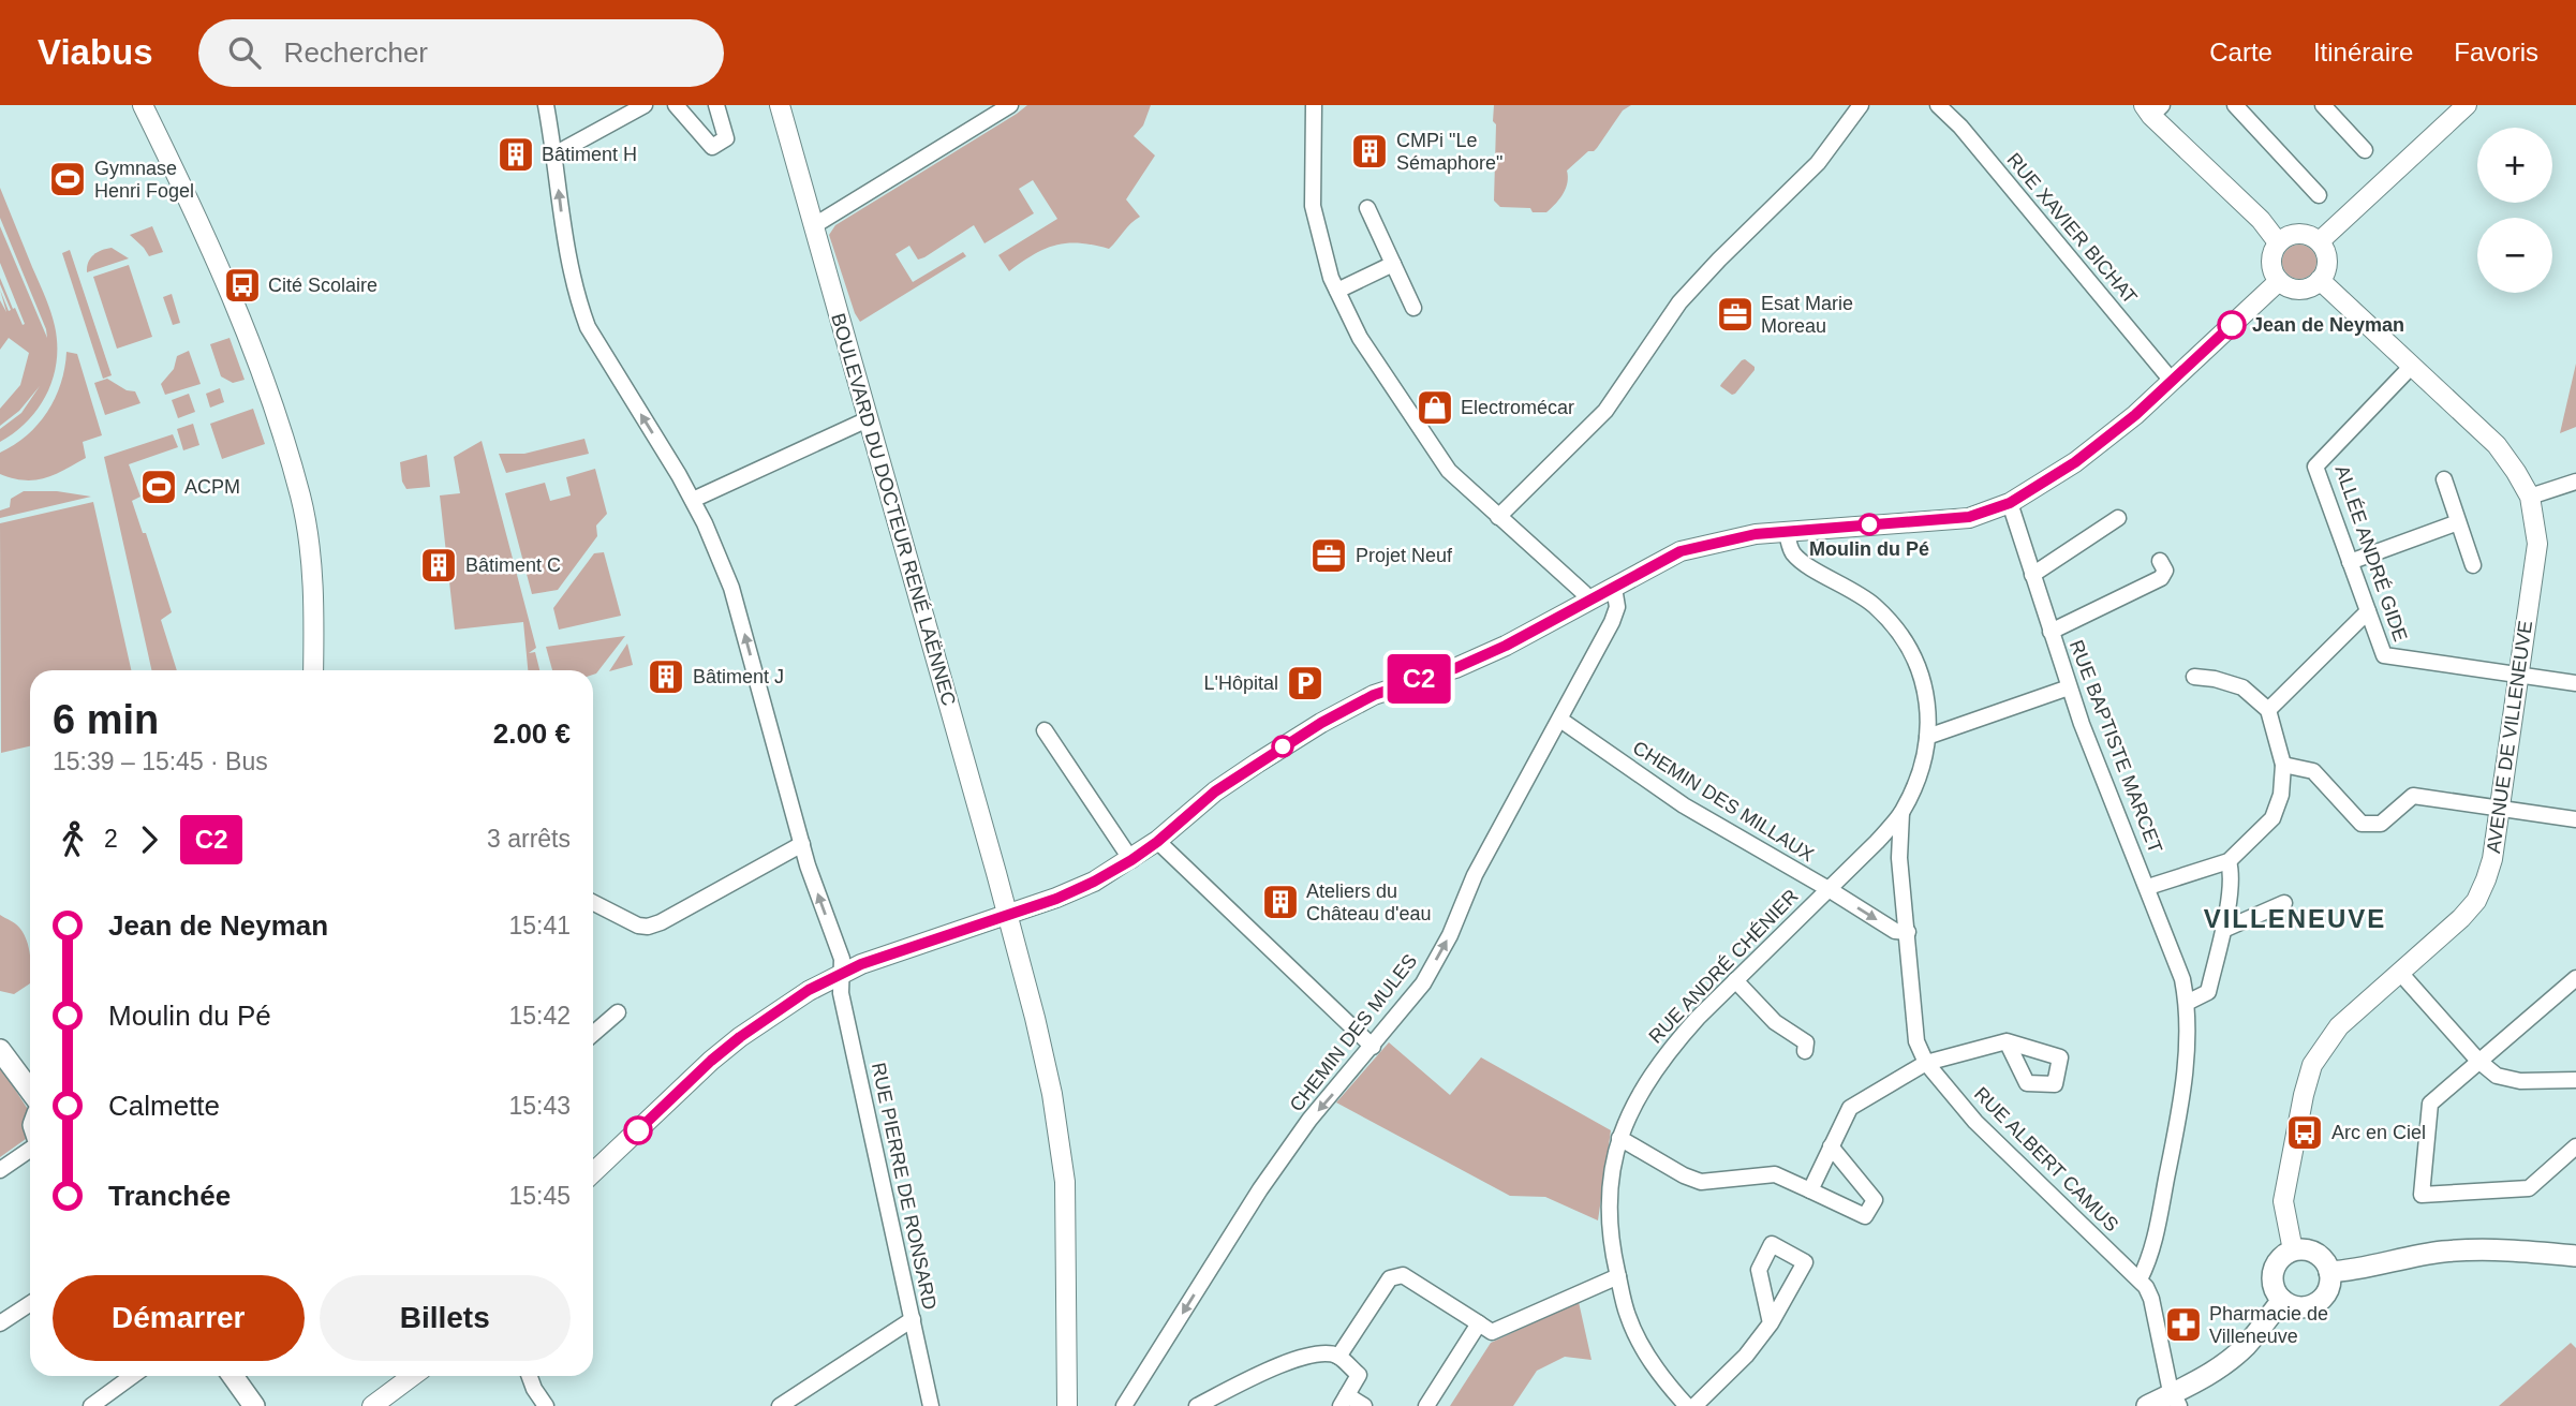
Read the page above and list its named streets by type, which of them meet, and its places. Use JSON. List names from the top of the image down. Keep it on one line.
{"streets":{"street":["RUE XAVIER BICHAT","BOULEVARD DU DOCTEUR RENÉ LAËNNEC","ALLÉE ANDRÉ GIDE","AVENUE DE VILLENEUVE","RUE BAPTISTE MARCET","CHEMIN DES MILLAUX","RUE ANDRÉ CHÉNIER","CHEMIN DES MULES","RUE ALBERT CAMUS","RUE PIERRE DE RONSARD"]},"crossings":[["ALLÉE ANDRÉ GIDE","AVENUE DE VILLENEUVE"],["RUE BAPTISTE MARCET","RUE ALBERT CAMUS"],["CHEMIN DES MILLAUX","RUE ANDRÉ CHÉNIER"],["CHEMIN DES MILLAUX","CHEMIN DES MULES"],["CHEMIN DES MILLAUX","RUE ALBERT CAMUS"],["RUE ANDRÉ CHÉNIER","RUE ALBERT CAMUS"]],"one_way":["RUE PIERRE DE RONSARD"],"districts":["VILLENEUVE"],"places":{"building":["CMPi \"Le Sémaphore\"","Bâtiment H","Bâtiment C","Bâtiment J","Ateliers du Château d'eau"],"sports":["Gymnase Henri Fogel","ACPM"],"bus stop":["Cité Scolaire","Arc en Ciel"],"office":["Esat Marie Moreau","Projet Neuf"],"other":["Jean de Neyman","Moulin du Pé"],"shop":["Electromécar"],"parking":["L'Hôpital"],"pharmacy":["Pharmacie de Villeneuve"]},"lines":["bus line C2"],"page":{"header":"Viabus","search":"Rechercher","nav":["Carte","Itinéraire","Favoris"],"on_map":"C2","map_buttons":["+","−"],"heading":["6 min","15:39 – 15:45 · Bus","2.00 €"],"legs":["2","C2","3 arrêts"],"list":[{"name":"Jean de Neyman","value":"15:41"},{"name":"Moulin du Pé","value":"15:42"},{"name":"Calmette","value":"15:43"},{"name":"Tranchée","value":"15:45"}],"buttons":["Démarrer","Billets"]}}
